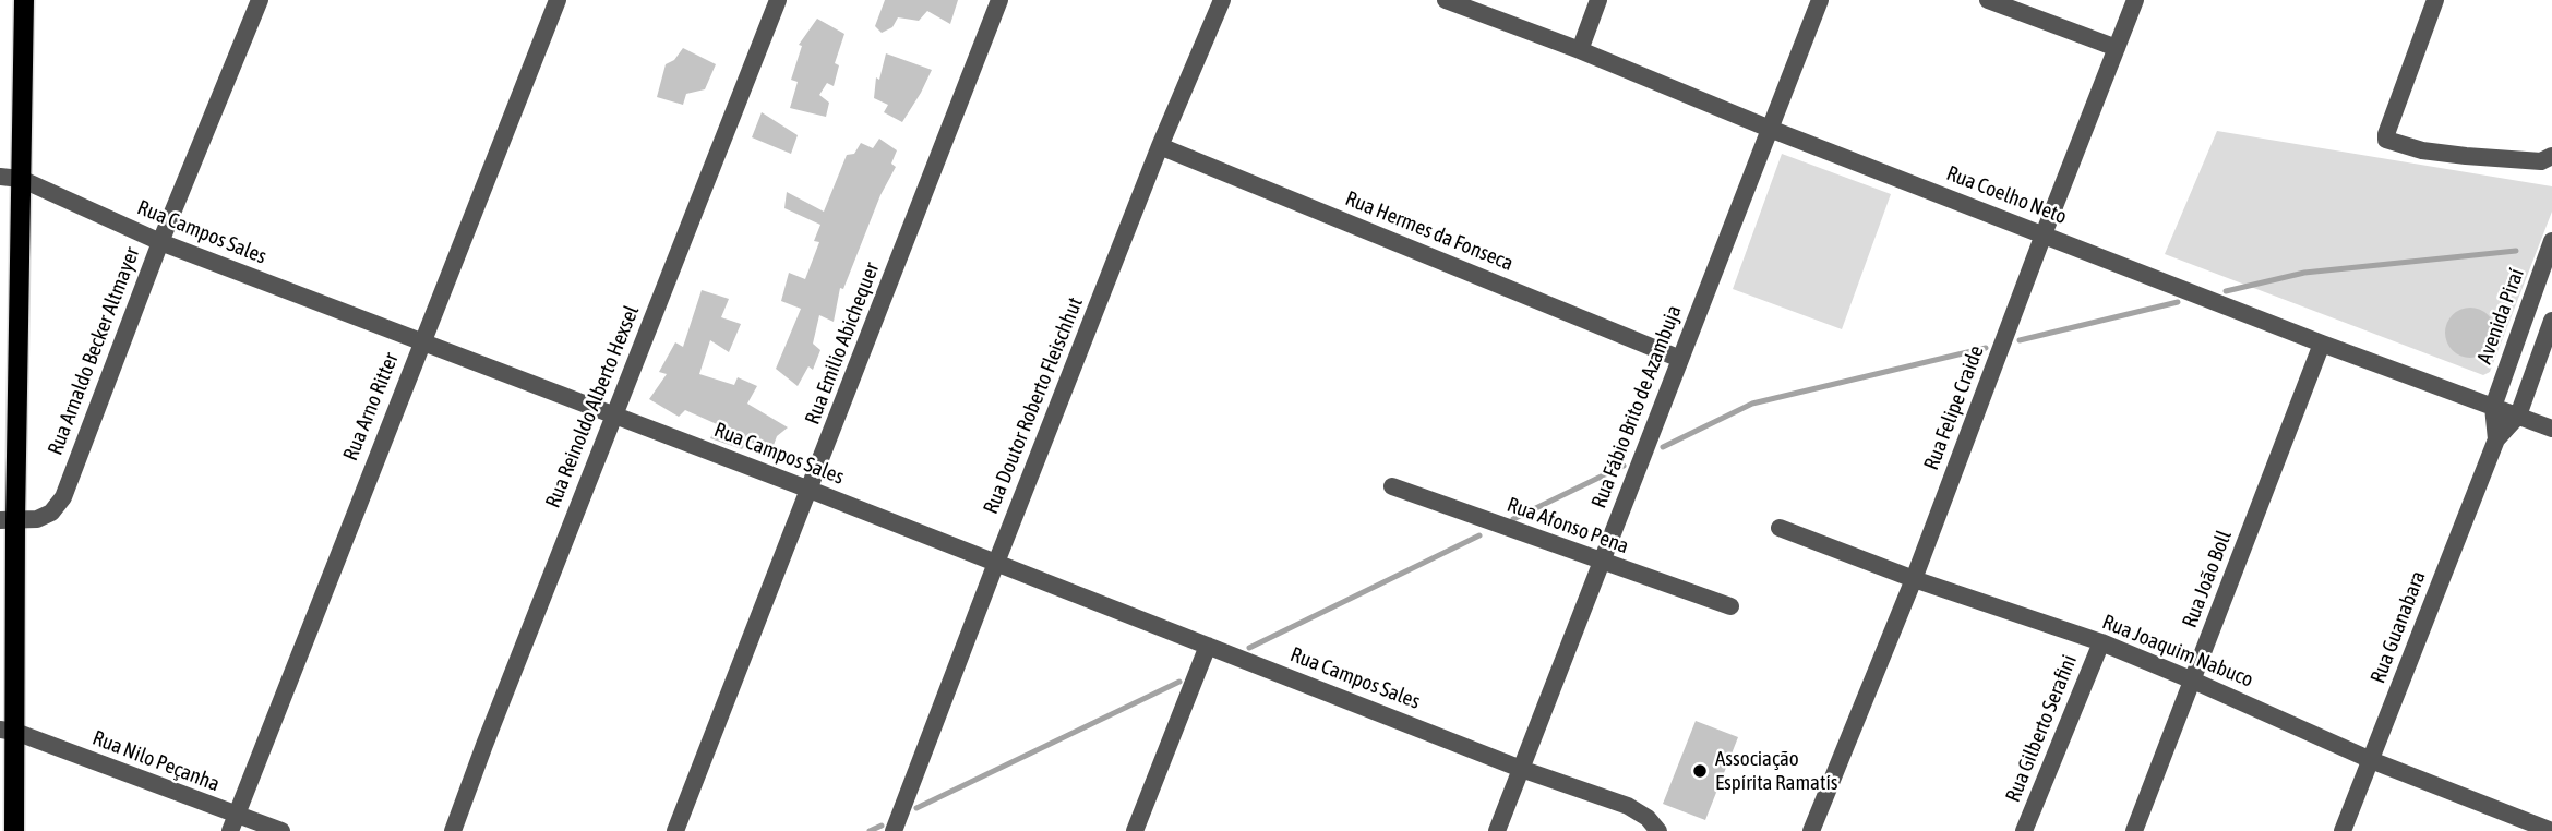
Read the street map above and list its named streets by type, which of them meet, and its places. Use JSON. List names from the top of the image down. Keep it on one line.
{"streets":{"street":["Rua Coelho Neto","Rua Hermes da Fonseca","Rua Campos Sales","Avenida Piraí","Rua Emilio Abichequer","Rua Arnaldo Becker Altmayer","Rua Doutor Roberto Fleischhut","Rua Arno Ritter","Rua Reinoldo Alberto Hexsel","Rua Fábio Brito de Azambuja","Rua Felipe Craide","Rua Afonso Pena","Rua João Boll","Rua Guanabara","Rua Joaquim Nabuco","Rua Gilberto Serafini","Rua Nilo Peçanha"]},"crossings":[["Rua Coelho Neto","Avenida Piraí"],["Rua Coelho Neto","Rua Fábio Brito de Azambuja"],["Rua Coelho Neto","Rua Felipe Craide"],["Rua Coelho Neto","Rua João Boll"],["Rua Coelho Neto","Rua Guanabara"],["Rua Hermes da Fonseca","Rua Doutor Roberto Fleischhut"],["Rua Hermes da Fonseca","Rua Fábio Brito de Azambuja"],["Rua Campos Sales","Rua Emilio Abichequer"],["Rua Campos Sales","Rua Arnaldo Becker Altmayer"],["Rua Campos Sales","Rua Doutor Roberto Fleischhut"],["Rua Campos Sales","Rua Arno Ritter"],["Rua Campos Sales","Rua Reinoldo Alberto Hexsel"],["Rua Campos Sales","Rua Fábio Brito de Azambuja"],["Avenida Piraí","Rua Guanabara"],["Rua Arno Ritter","Rua Nilo Peçanha"],["Rua Fábio Brito de Azambuja","Rua Afonso Pena"],["Rua Felipe Craide","Rua Joaquim Nabuco"],["Rua João Boll","Rua Joaquim Nabuco"],["Rua Guanabara","Rua Joaquim Nabuco"],["Rua Joaquim Nabuco","Rua Gilberto Serafini"]],"places":["Associação Espírita Ramatís"]}
